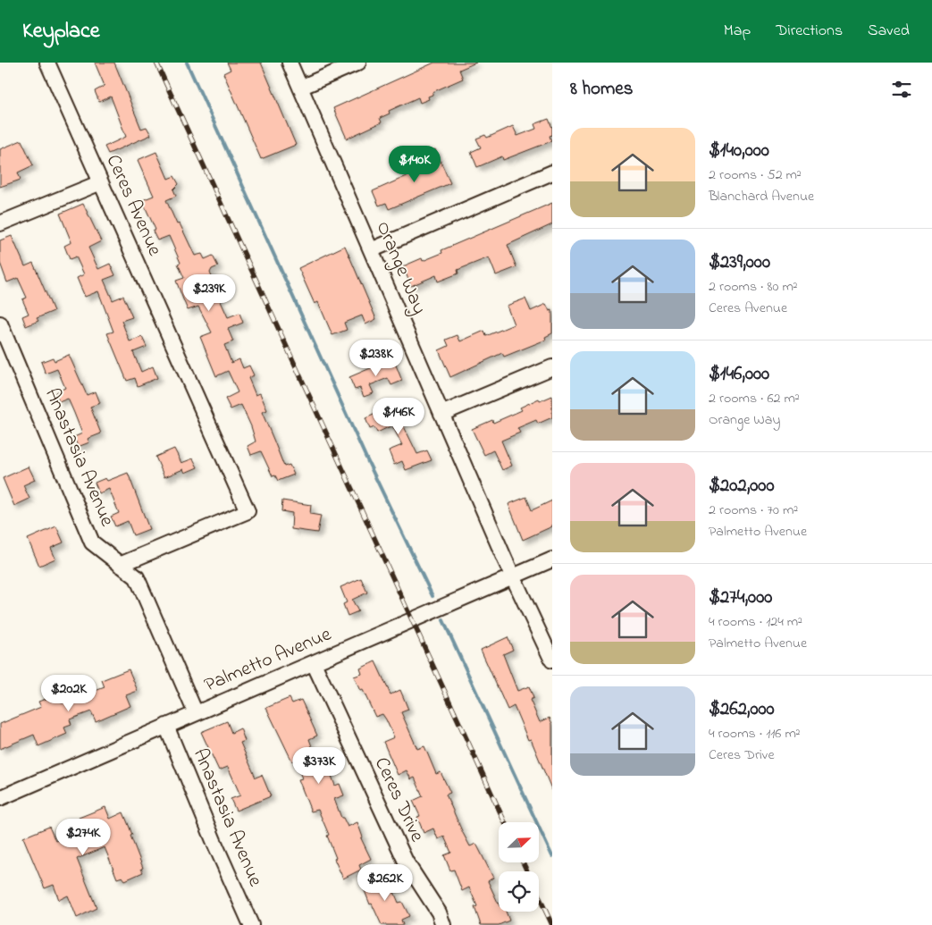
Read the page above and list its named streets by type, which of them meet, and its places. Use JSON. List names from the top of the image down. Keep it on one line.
{"streets":{"street":["Ceres Avenue","Orange Way","Anastasia Avenue","Palmetto Avenue","Ceres Drive"]},"crossings":[["Ceres Avenue","Anastasia Avenue"],["Orange Way","Palmetto Avenue"],["Anastasia Avenue","Palmetto Avenue"],["Palmetto Avenue","Ceres Drive"]],"north":"top right","page":{"header":"Keyplace","nav":["Map","Directions","Saved"],"heading":"8 homes","list":[{"name":"$140,000","note":"2 rooms · 52 m² · Blanchard Avenue"},{"name":"$239,000","note":"2 rooms · 80 m² · Ceres Avenue"},{"name":"$146,000","note":"2 rooms · 62 m² · Orange Way"},{"name":"$202,000","note":"2 rooms · 70 m² · Palmetto Avenue"},{"name":"$274,000","note":"4 rooms · 124 m² · Palmetto Avenue"},{"name":"$262,000","note":"4 rooms · 116 m² · Ceres Drive"}],"price":["$140K","$239K","$238K","$146K","$202K","$373K","$274K","$262K"]}}
